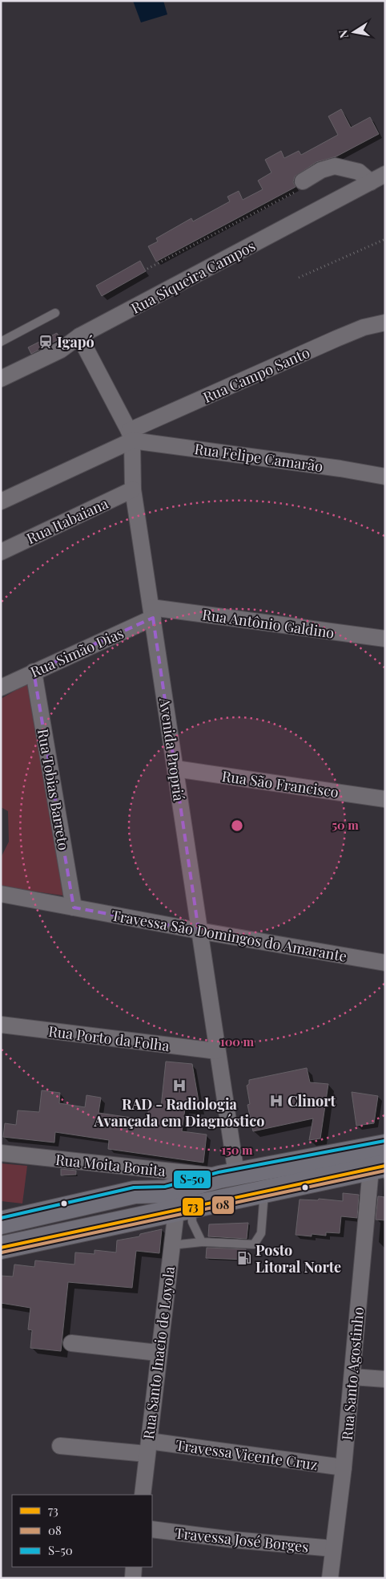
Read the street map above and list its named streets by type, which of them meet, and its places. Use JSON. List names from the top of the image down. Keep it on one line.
{"streets":{"street":["Rua Siqueira Campos","Rua Campo Santo","Rua Felipe Camarão","Rua Itabaiana","Rua Antônio Galdino","Rua Simão Dias","Avenida Propriá","Rua São Francisco","Rua Tobias Barreto","Travessa São Domingos do Amarante","Rua Porto da Folha","Rua Moita Bonita","Rua Santo Inacio de Loyola","Rua Santo Agostinho","Travessa Vicente Cruz","Travessa José Borges"]},"crossings":[["Rua Siqueira Campos","Avenida Propriá"],["Rua Campo Santo","Rua Felipe Camarão"],["Rua Campo Santo","Avenida Propriá"],["Rua Felipe Camarão","Avenida Propriá"],["Rua Itabaiana","Avenida Propriá"],["Rua Antônio Galdino","Rua Simão Dias"],["Rua Antônio Galdino","Avenida Propriá"],["Rua Simão Dias","Avenida Propriá"],["Rua Simão Dias","Rua Tobias Barreto"],["Avenida Propriá","Rua São Francisco"],["Avenida Propriá","Travessa São Domingos do Amarante"],["Avenida Propriá","Rua Porto da Folha"],["Avenida Propriá","Rua Moita Bonita"],["Rua Tobias Barreto","Travessa São Domingos do Amarante"],["Rua Santo Inacio de Loyola","Travessa Vicente Cruz"],["Rua Santo Agostinho","Travessa Vicente Cruz"],["Rua Santo Agostinho","Travessa José Borges"]],"places":{"station":["Igapó"],"hospital":["RAD - Radiologia Avançada em Diagnóstico","Clinort"],"fuel station":["Posto Litoral Norte"]},"lines":["transit line S-50","transit line 73","transit line 08"],"legend":["73","08","S-50"],"north":"left","rings":["50 m","100 m","150 m"]}
